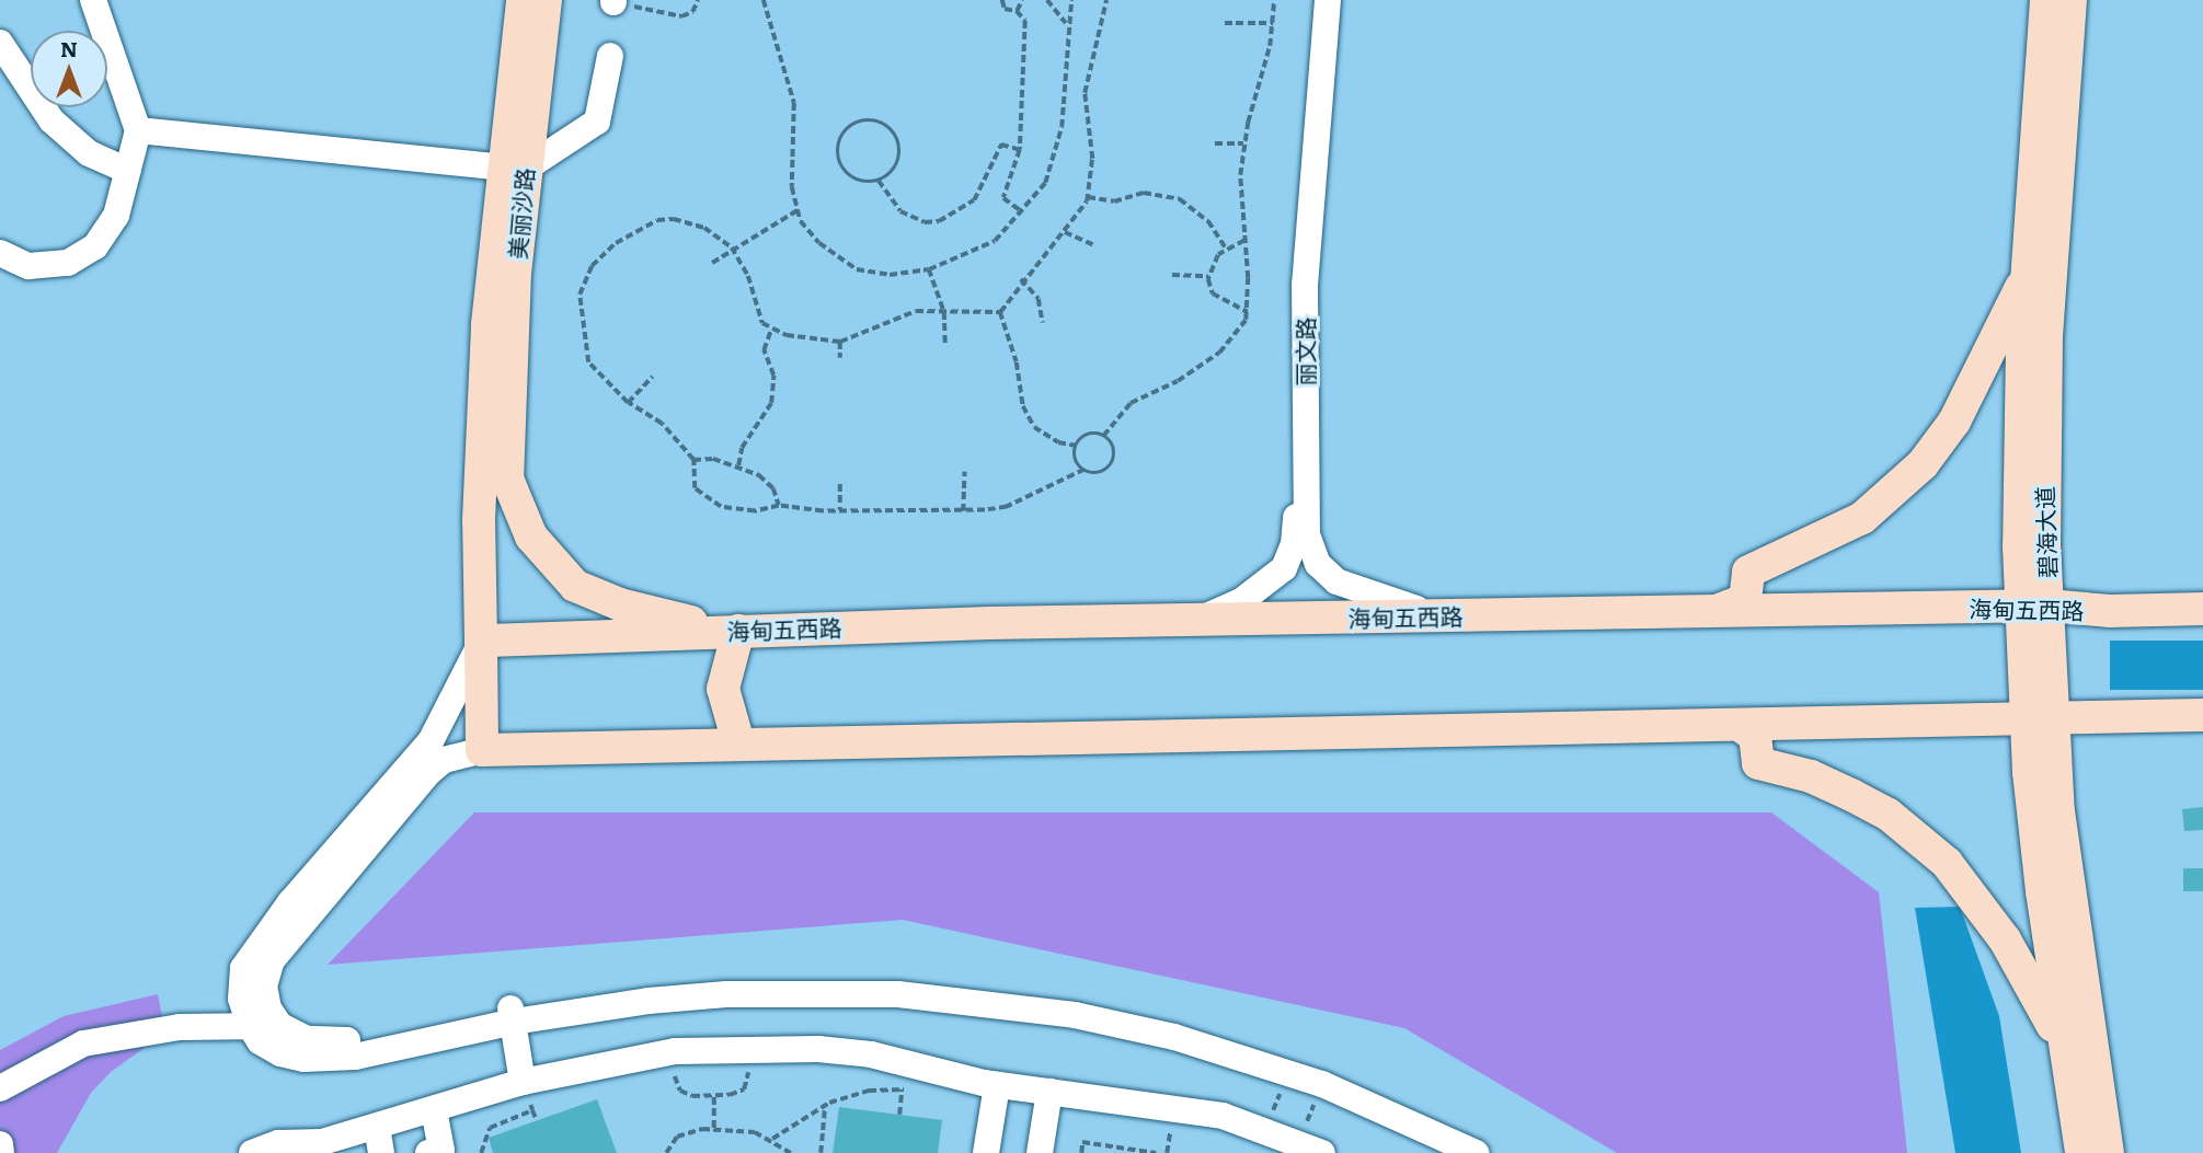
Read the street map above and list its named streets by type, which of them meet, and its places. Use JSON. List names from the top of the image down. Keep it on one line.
{"streets":{"main road":["美丽沙路","碧海大道","海甸五西路"],"street":["丽文路"]},"crossings":[["丽文路","海甸五西路"],["碧海大道","海甸五西路"]],"north":"top"}
